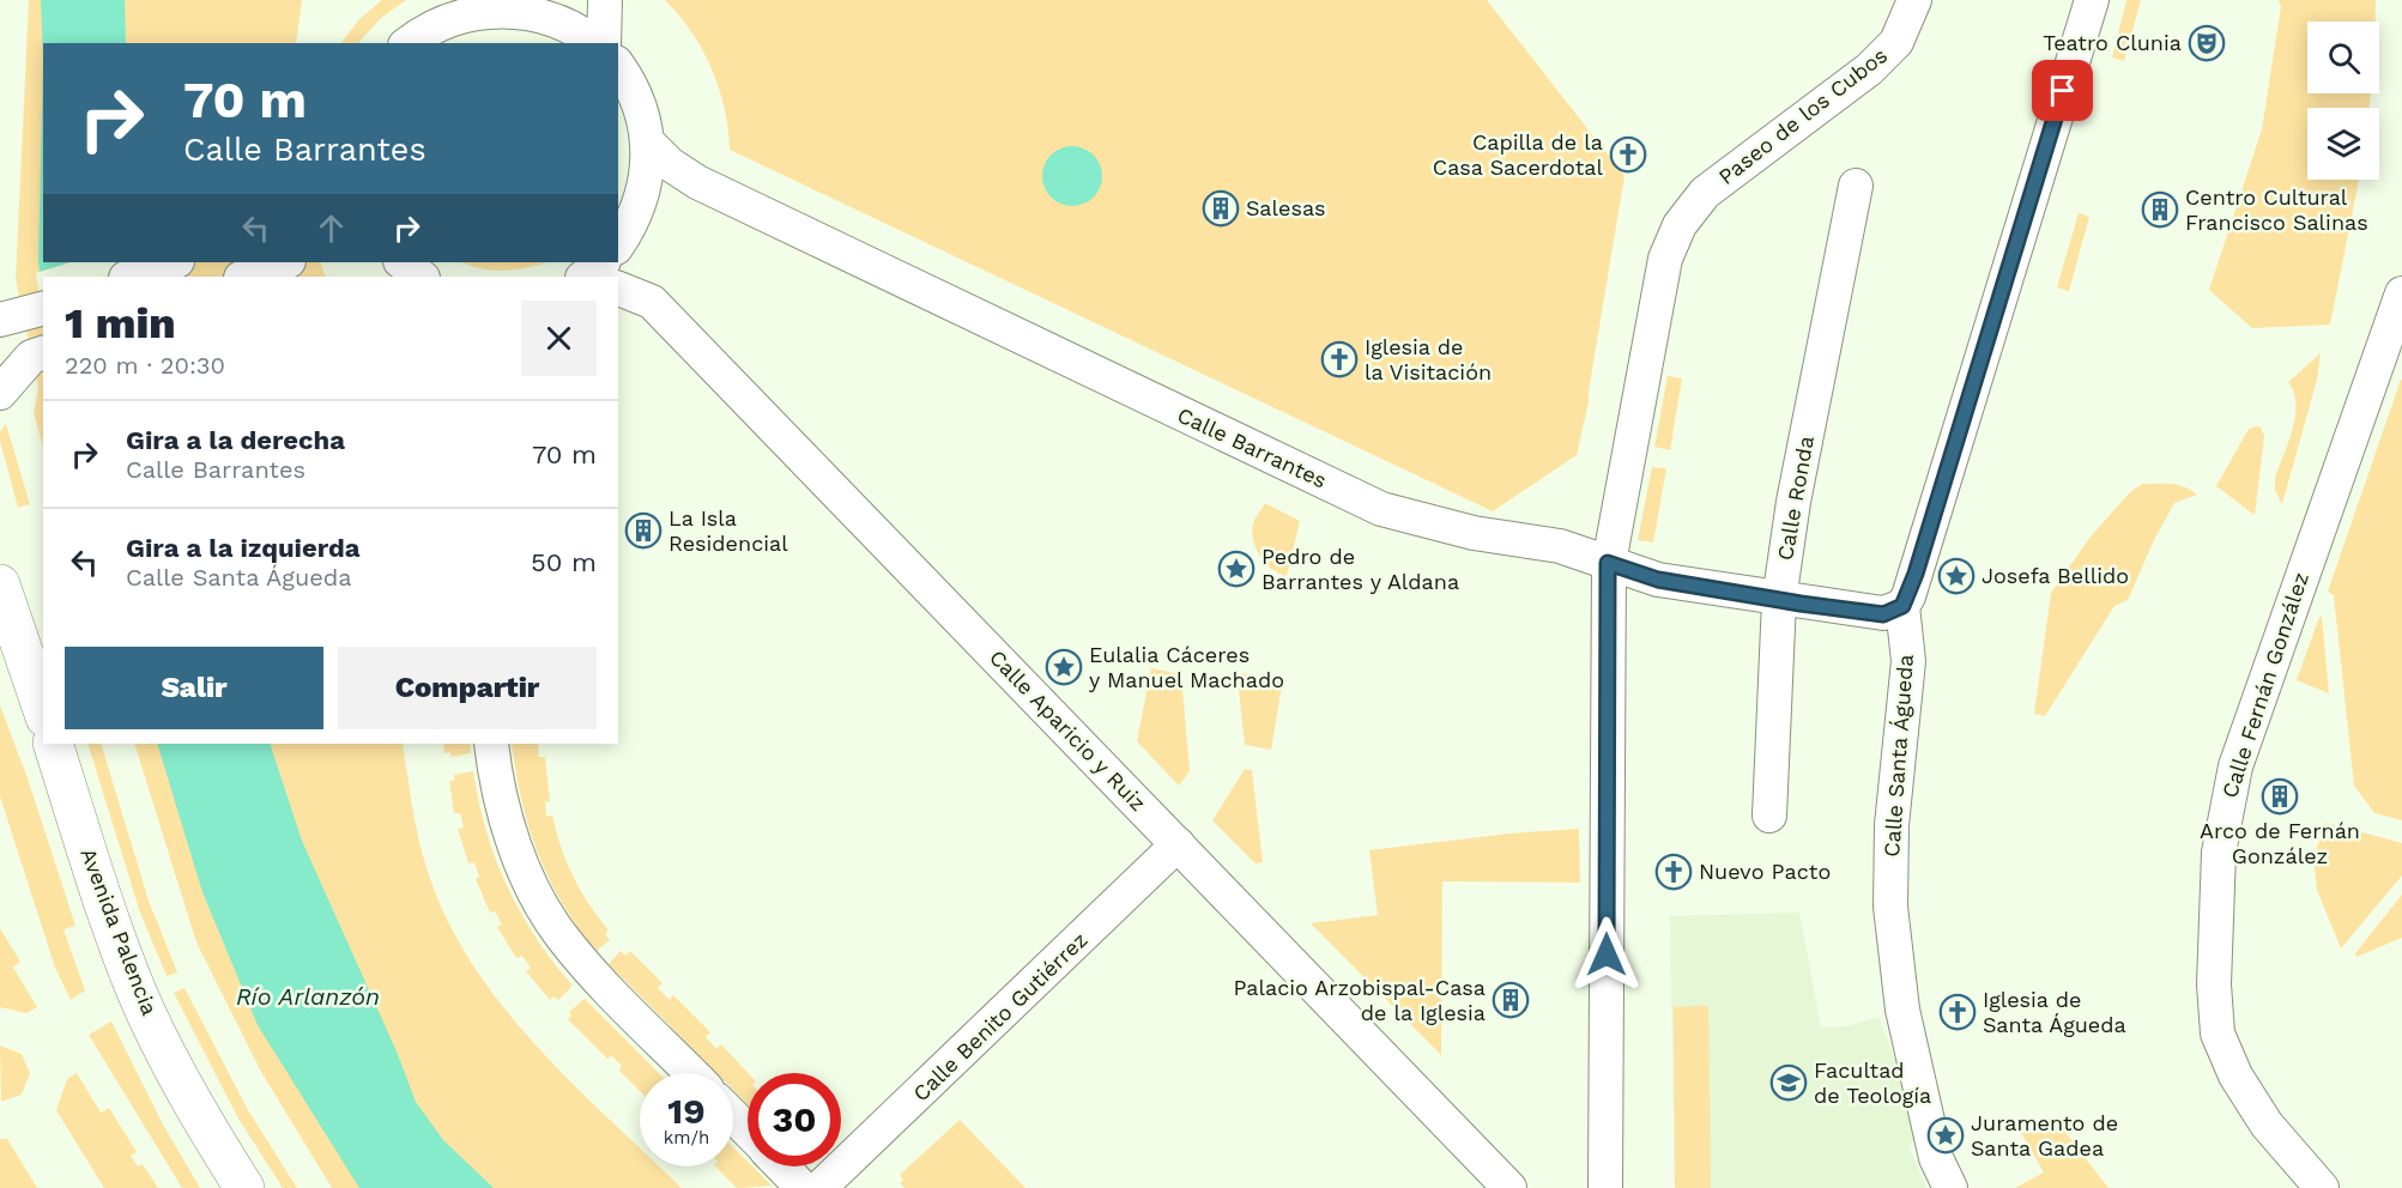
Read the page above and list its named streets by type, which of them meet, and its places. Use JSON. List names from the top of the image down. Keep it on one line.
{"streets":{"highway":["Avenida Palencia"],"street":["Paseo de los Cubos","Calle Barrantes","Calle Ronda","Calle Fernán González","Calle Aparicio y Ruiz","Calle Santa Águeda","Calle Benito Gutiérrez"]},"crossings":[["Paseo de los Cubos","Calle Barrantes"],["Calle Barrantes","Calle Ronda"],["Calle Barrantes","Calle Santa Águeda"],["Calle Aparicio y Ruiz","Calle Benito Gutiérrez"]],"water":["Río Arlanzón"],"places":{"theatre":["Teatro Clunia"],"church":["Capilla de la Casa Sacerdotal","Iglesia de la Visitación","Nuevo Pacto","Iglesia de Santa Águeda"],"building":["Salesas","Centro Cultural Francisco Salinas","La Isla Residencial","Arco de Fernán González","Palacio Arzobispal-Casa de la Iglesia"],"place":["Pedro de Barrantes y Aldana","Josefa Bellido","Eulalia Cáceres y Manuel Machado","Juramento de Santa Gadea"],"school or university":["Facultad de Teología"]},"page":{"turn":["70 m","Calle Barrantes"],"heading":["1 min","220 m · 20:30"],"list":[{"name":"Gira a la derecha","note":"Calle Barrantes","value":"70 m"},{"name":"Gira a la izquierda","note":"Calle Santa Águeda","value":"50 m"}],"buttons":["Salir","Compartir"],"speed":"19 km/h","limit":"30"}}
